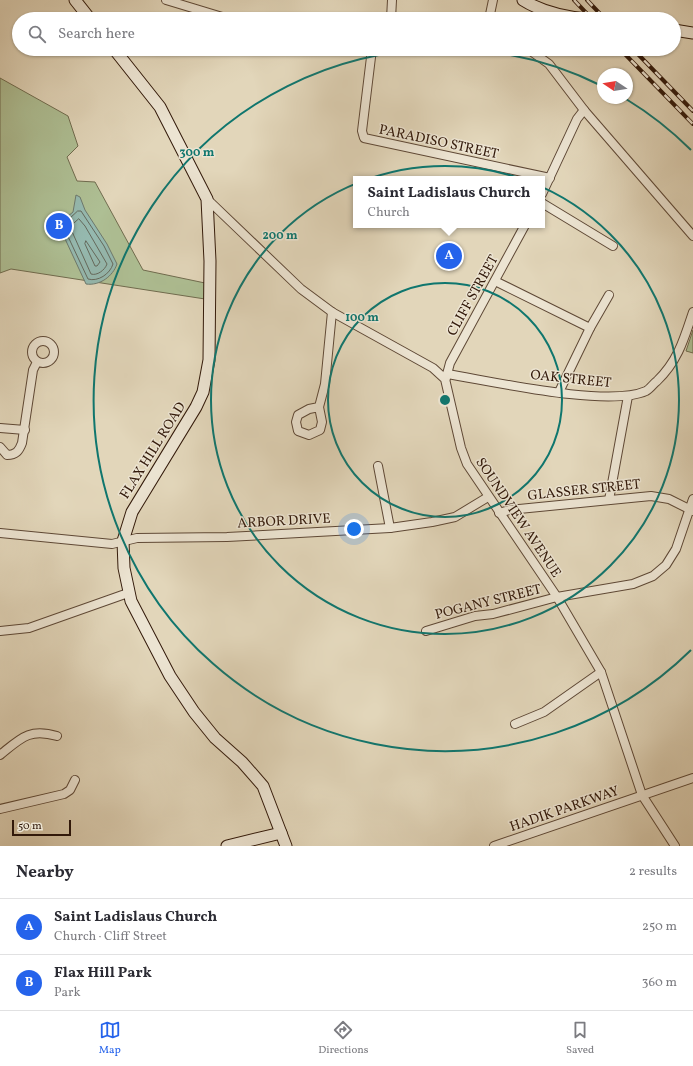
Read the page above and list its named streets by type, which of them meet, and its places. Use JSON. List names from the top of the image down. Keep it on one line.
{"streets":{"main road":["FLAX HILL ROAD"],"street":["PARADISO STREET","CLIFF STREET","OAK STREET","GLASSER STREET","SOUNDVIEW AVENUE","ARBOR DRIVE","POGANY STREET","HADIK PARKWAY"]},"crossings":[["CLIFF STREET","OAK STREET"],["CLIFF STREET","SOUNDVIEW AVENUE"],["OAK STREET","SOUNDVIEW AVENUE"],["FLAX HILL ROAD","ARBOR DRIVE"],["GLASSER STREET","SOUNDVIEW AVENUE"],["GLASSER STREET","POGANY STREET"],["SOUNDVIEW AVENUE","ARBOR DRIVE"],["SOUNDVIEW AVENUE","POGANY STREET"],["SOUNDVIEW AVENUE","HADIK PARKWAY"]],"scale_bar":"50 m","north":"left","page":{"search":"Search here","popup":["Saint Ladislaus Church","Church"],"pins":["B","A"],"scale":"50 m","heading":["Nearby","2 results"],"list":[{"mark":"A","name":"Saint Ladislaus Church","note":"Church · Cliff Street","value":"250 m"},{"mark":"B","name":"Flax Hill Park","note":"Park","value":"360 m"}],"nav":["Map","Directions","Saved"]},"rings":["300 m","200 m","100 m"]}
